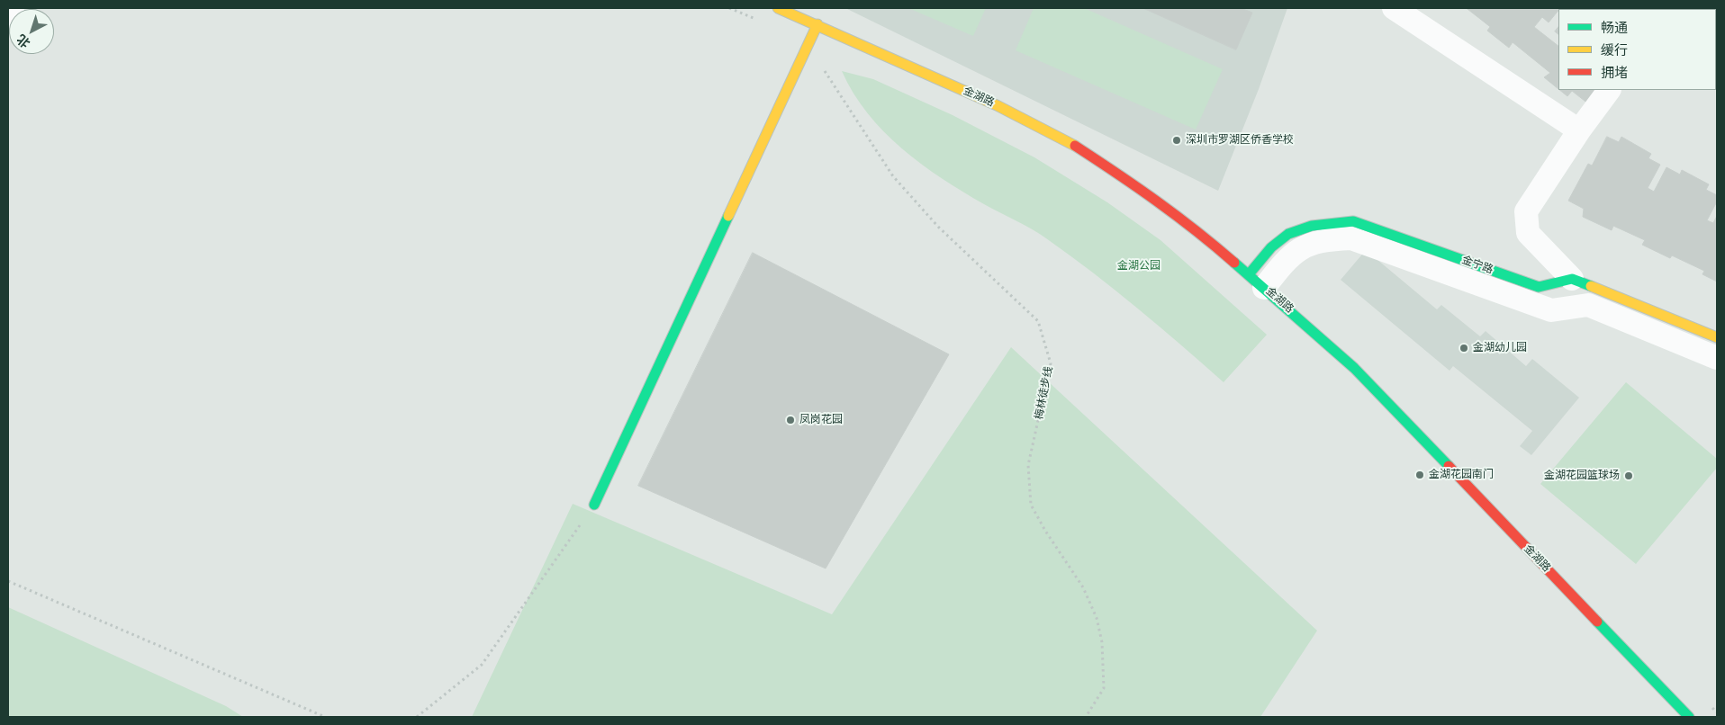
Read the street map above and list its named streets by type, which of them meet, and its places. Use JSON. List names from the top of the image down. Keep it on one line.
{"streets":{"street":["金湖路","金宁路"],"path":["梅林徒步线"]},"crossings":[["金湖路","金宁路"]],"parks":["金湖公园"],"places":["深圳市罗湖区侨香学校","金湖幼儿园","凤岗花园","金湖花园南门","金湖花园篮球场"],"legend":["畅通","缓行","拥堵"],"north":"bottom left"}
